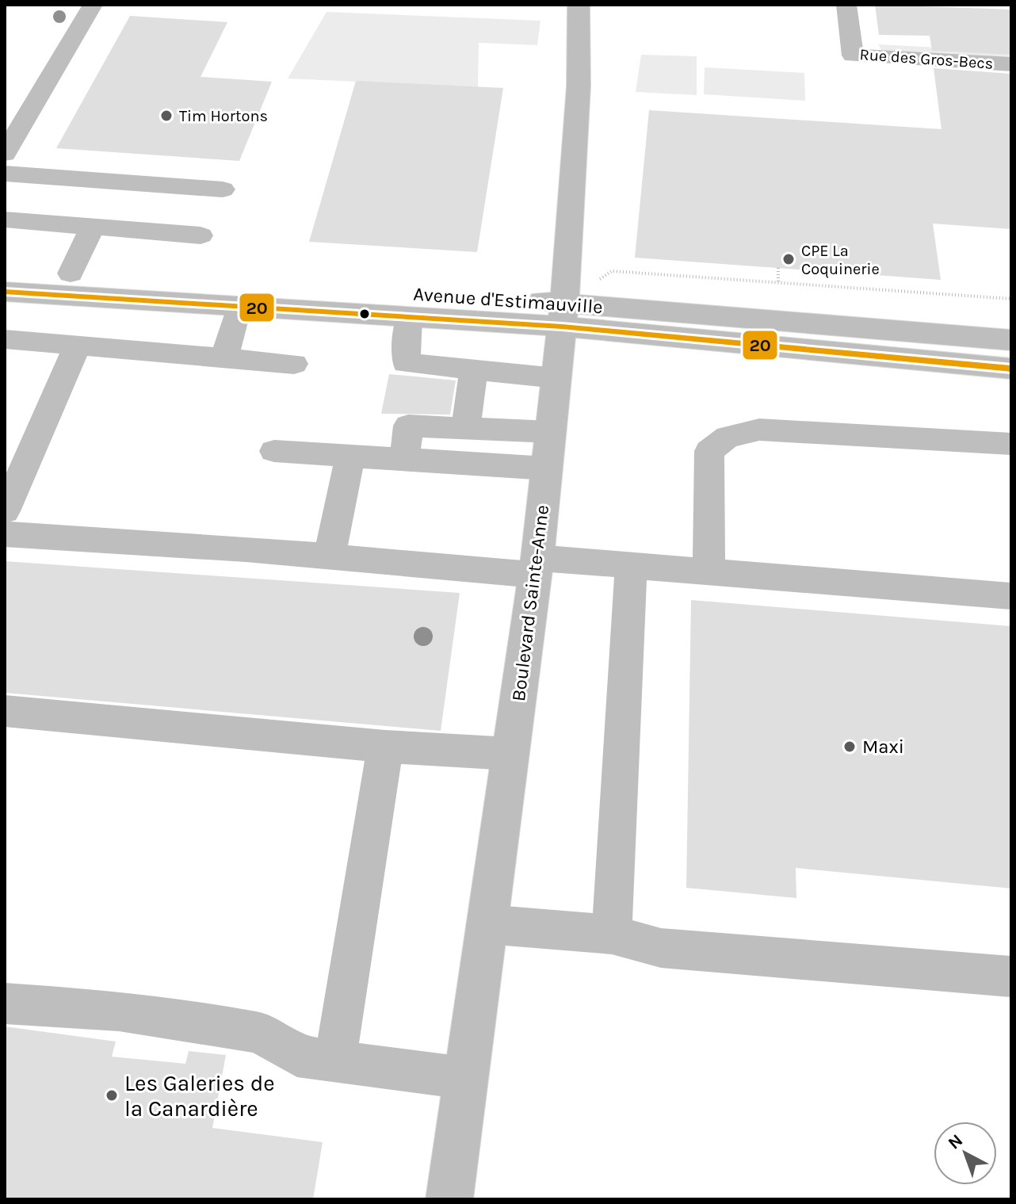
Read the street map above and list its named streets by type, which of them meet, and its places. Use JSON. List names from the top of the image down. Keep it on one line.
{"streets":{"main road":["Avenue d'Estimauville","Boulevard Sainte-Anne"],"street":["Rue des Gros-Becs"]},"crossings":[["Avenue d'Estimauville","Boulevard Sainte-Anne"]],"places":["Tim Hortons","CPE La Coquinerie","Maxi","Les Galeries de la Canardière"],"lines":["transit line 20"],"north":"top left"}
